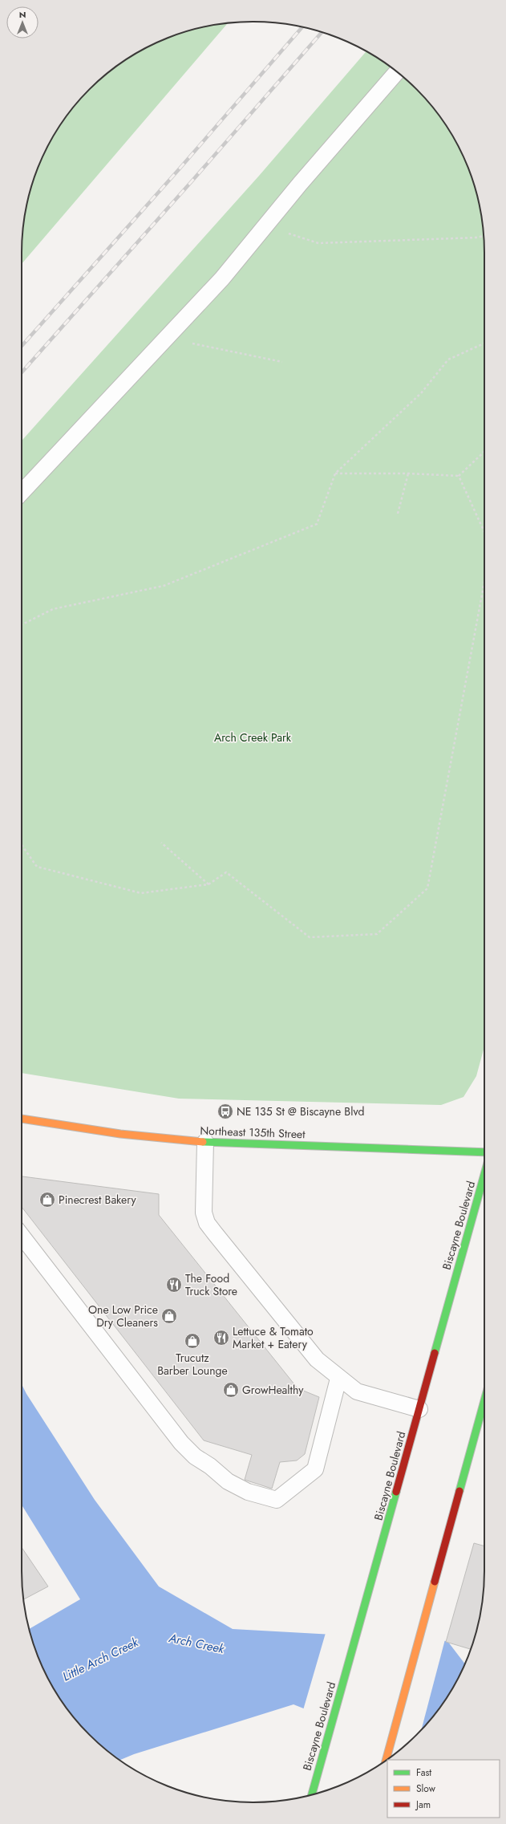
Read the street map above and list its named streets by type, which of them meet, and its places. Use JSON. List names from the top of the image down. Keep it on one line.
{"streets":{"main road":["Northeast 135th Street","Biscayne Boulevard"]},"water":["Arch Creek","Little Arch Creek"],"parks":["Arch Creek Park"],"places":{"bus stop":["NE 135 St @ Biscayne Blvd"],"shop":["Pinecrest Bakery","One Low Price Dry Cleaners","Trucutz Barber Lounge","GrowHealthy"],"restaurant":["The Food Truck Store","Lettuce & Tomato Market + Eatery"]},"legend":["Fast","Slow","Jam"],"north":"top"}
